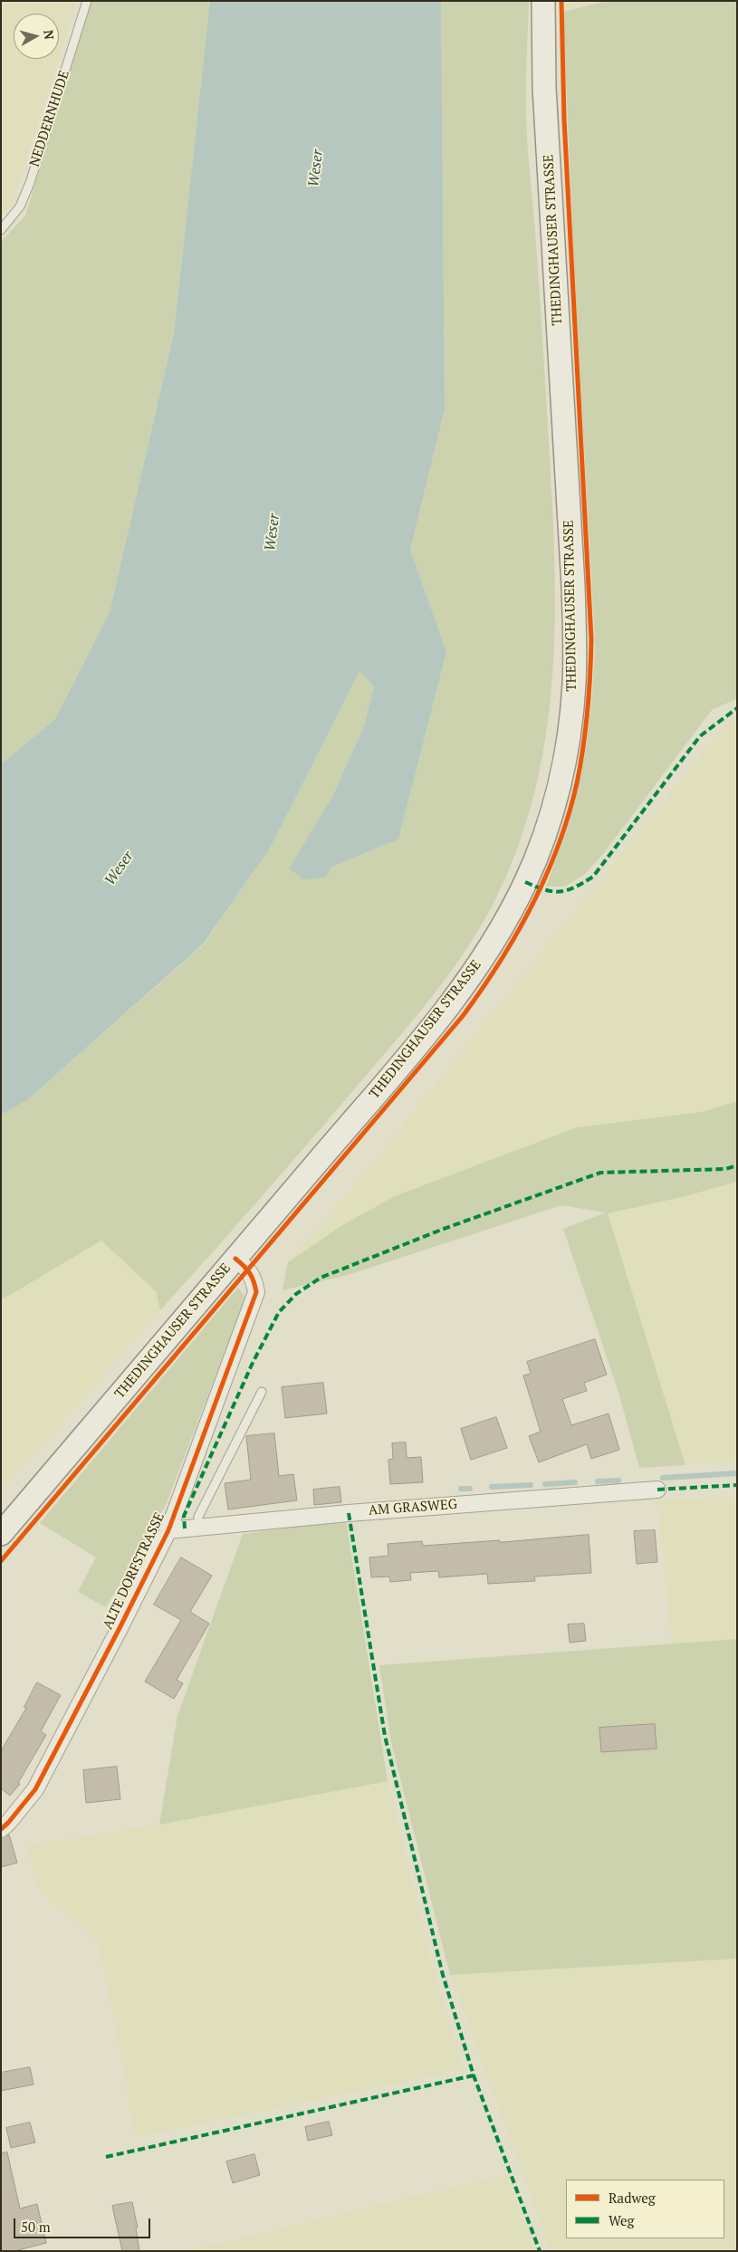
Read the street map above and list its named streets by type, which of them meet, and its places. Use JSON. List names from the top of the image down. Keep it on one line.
{"streets":{"main road":["THEDINGHAUSER STRASSE"],"street":["AM GRASWEG","ALTE DORFSTRASSE"],"lane":["NEDDERNHUDE"]},"crossings":[["THEDINGHAUSER STRASSE","ALTE DORFSTRASSE"],["AM GRASWEG","ALTE DORFSTRASSE"]],"water":["Weser"],"legend":["Radweg","Weg"],"scale_bar":"50 m","north":"right"}
